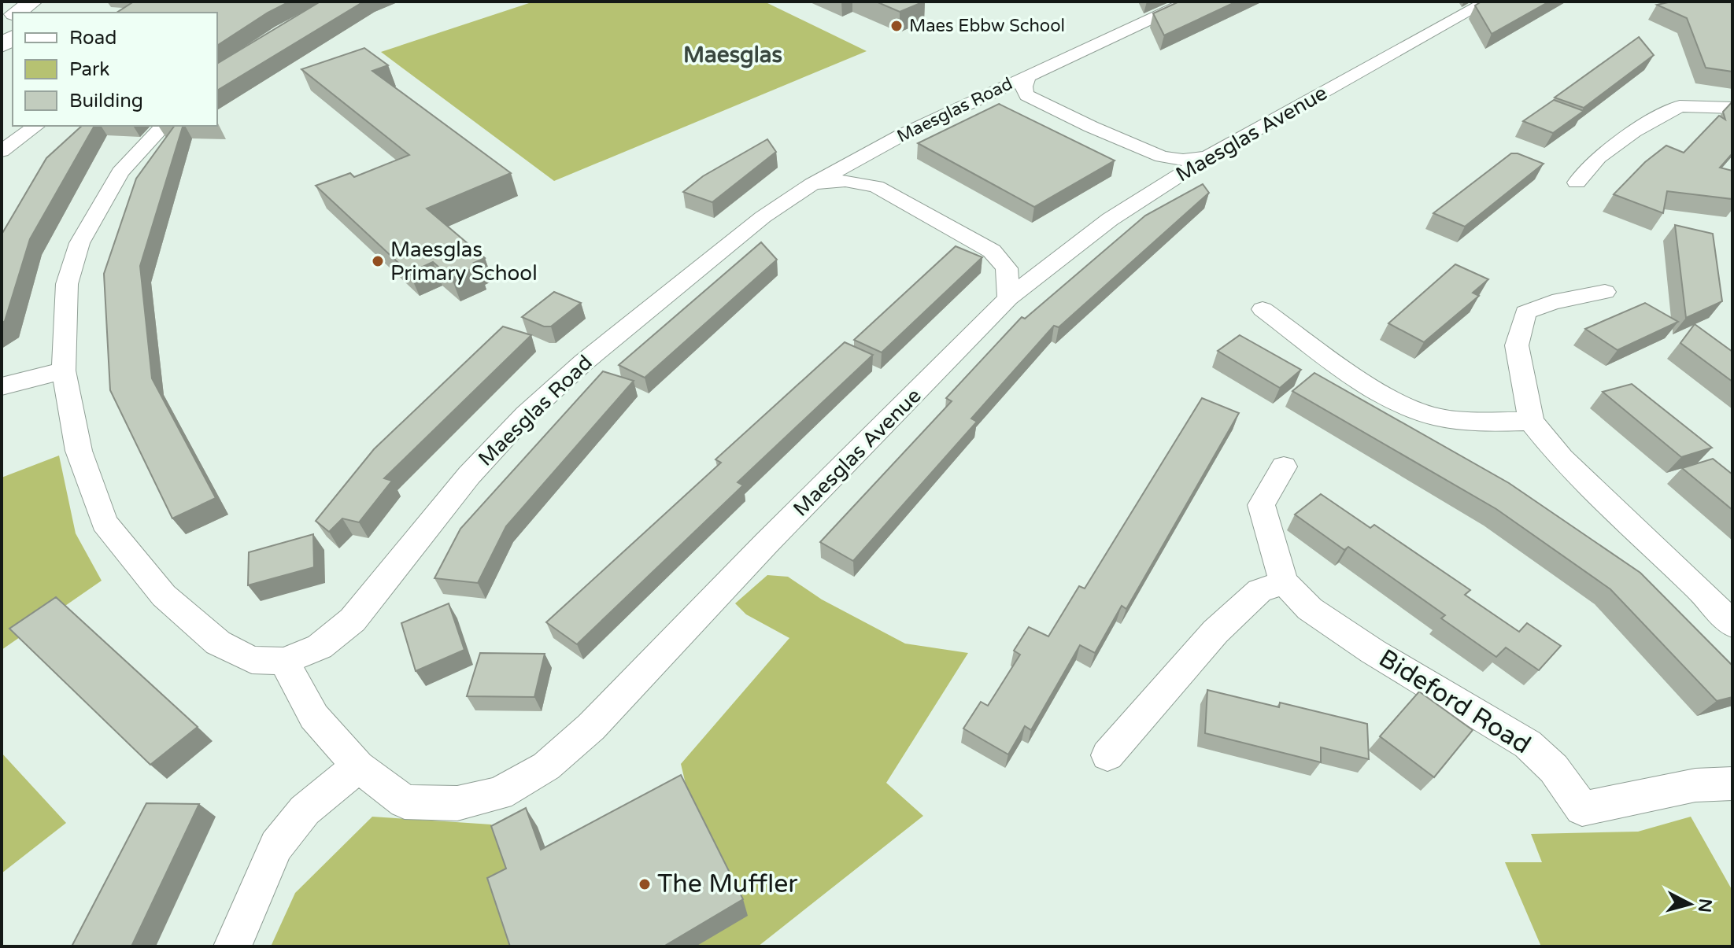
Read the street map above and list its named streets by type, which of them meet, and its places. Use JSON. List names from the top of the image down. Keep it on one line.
{"streets":{"street":["Maesglas Road","Maesglas Avenue","Bideford Road"]},"crossings":[["Maesglas Road","Maesglas Avenue"]],"districts":["Maesglas"],"places":["Maes Ebbw School","Maesglas Primary School","The Muffler"],"legend":["Road","Park","Building"],"north":"right"}
